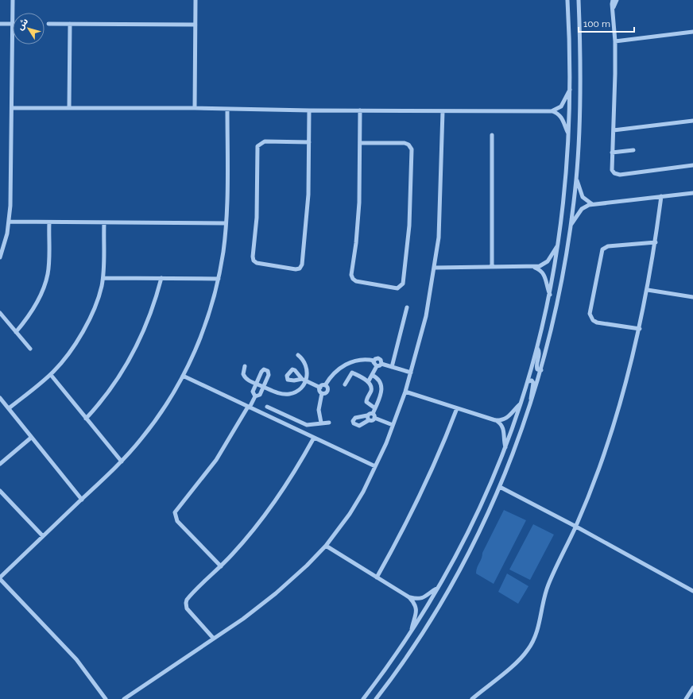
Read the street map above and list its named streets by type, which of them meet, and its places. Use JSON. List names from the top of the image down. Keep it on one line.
{"scale_bar":"100 m","north":"top left"}
